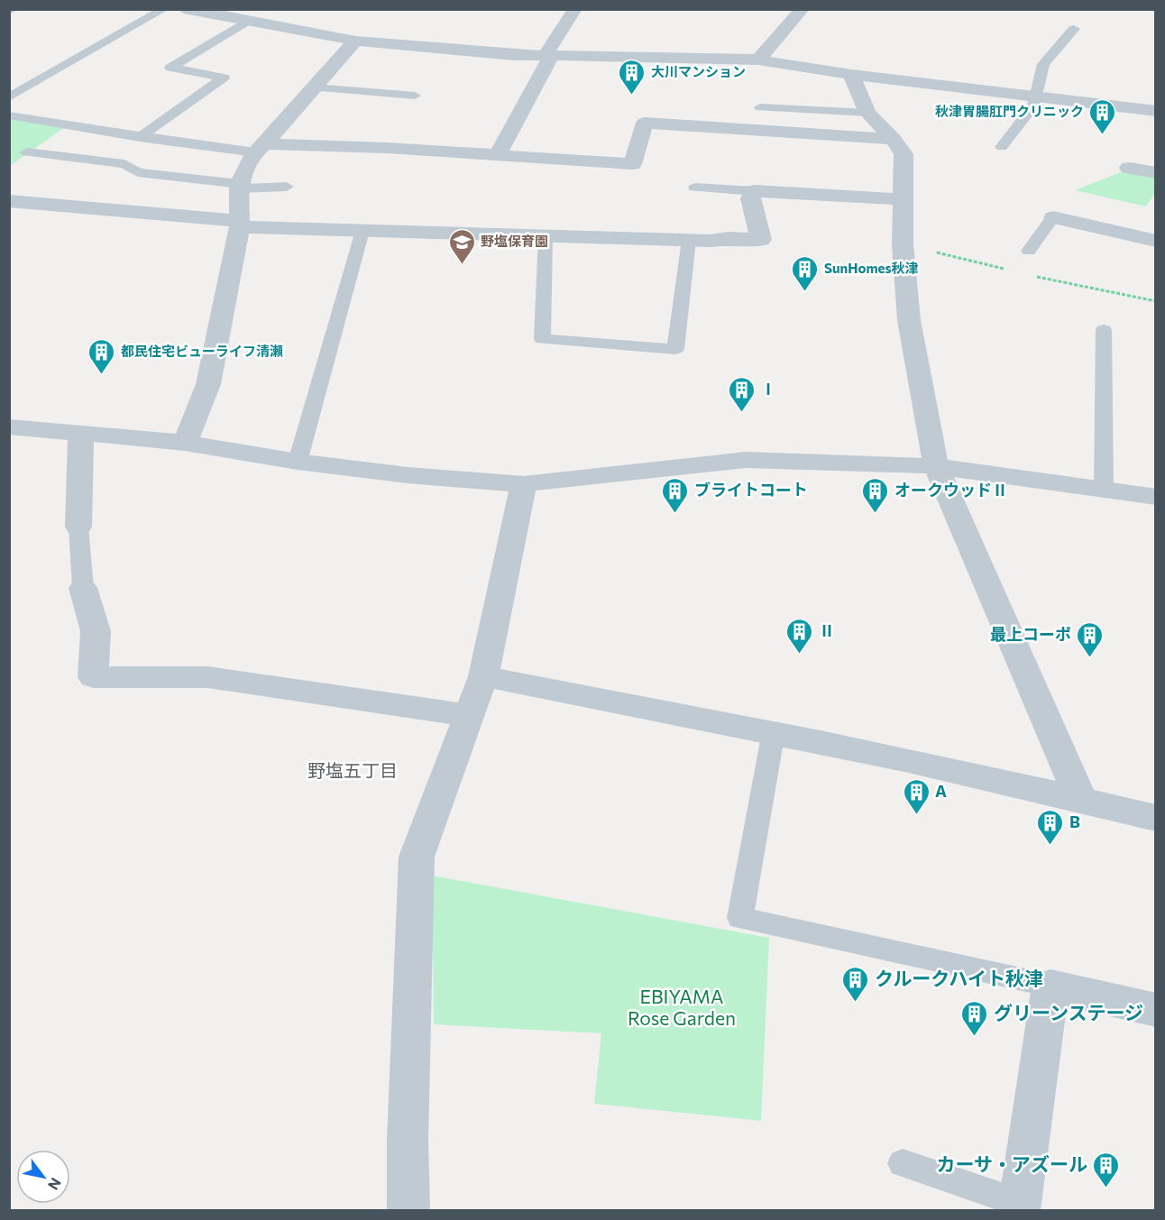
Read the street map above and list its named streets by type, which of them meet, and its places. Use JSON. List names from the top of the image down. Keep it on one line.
{"districts":["野塩五丁目"],"parks":["EBIYAMA Rose Garden"],"places":{"building":["大川マンション","秋津胃腸肛門クリニック","SunHomes秋津","都民住宅ビューライフ清瀬","Ⅰ","ブライトコート","オークウッドⅡ","Ⅱ","最上コーポ","A","B","クルークハイト秋津","グリーンステージ","カーサ・アズール"],"school or university":["野塩保育園"]},"north":"bottom right"}
